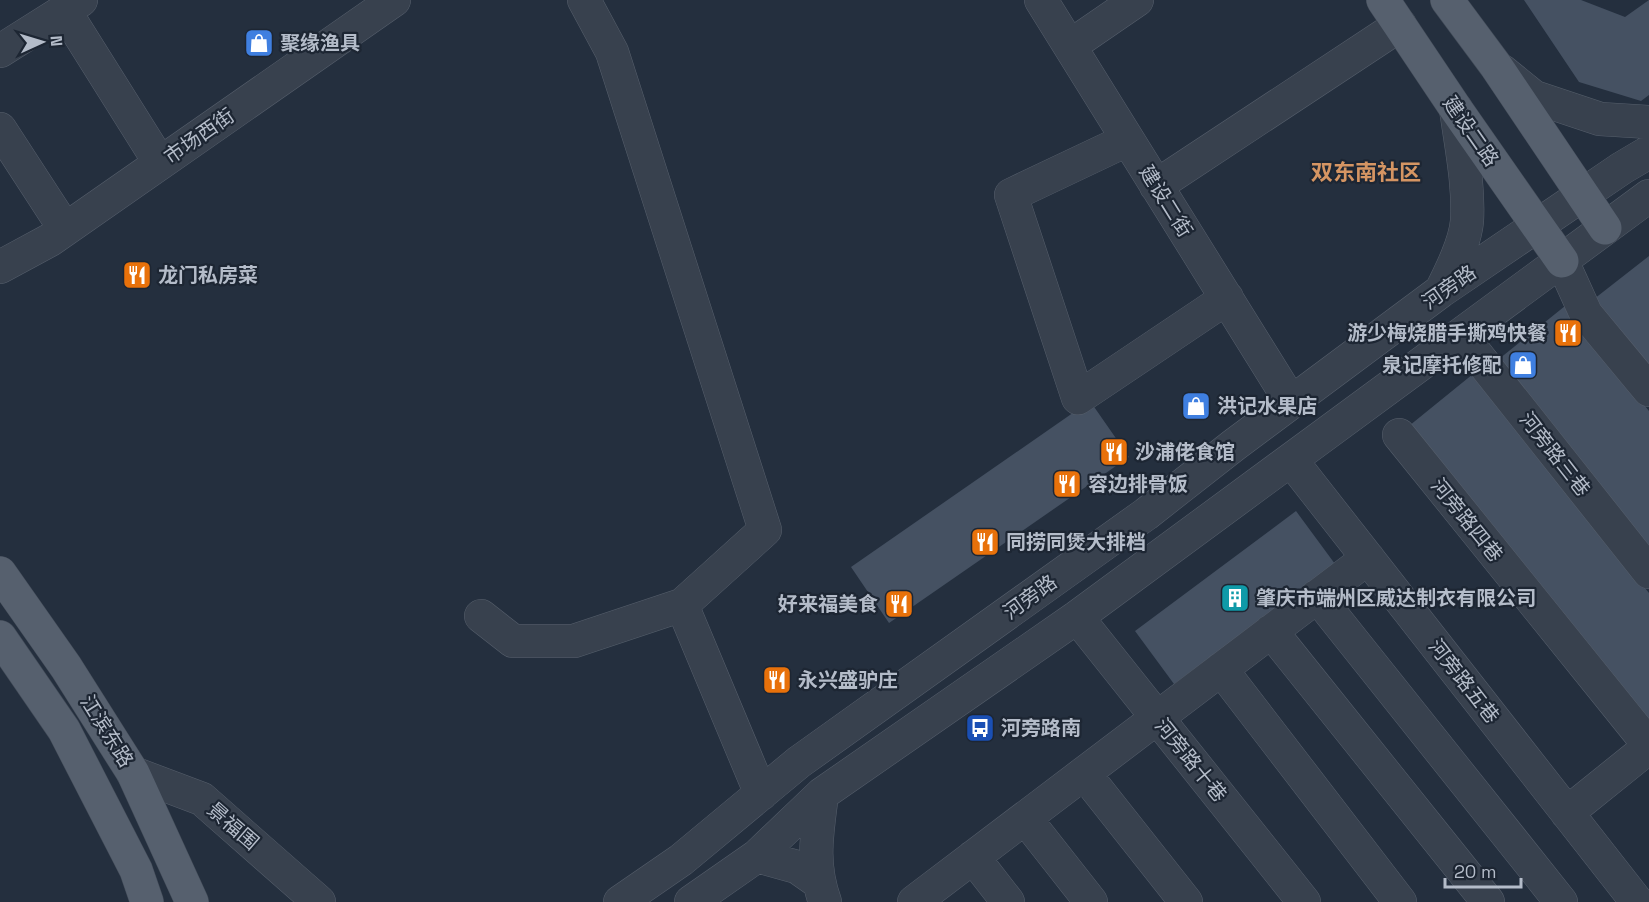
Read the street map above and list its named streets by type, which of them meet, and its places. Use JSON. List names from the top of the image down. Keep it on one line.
{"streets":{"main road":["建设二路","江滨东路"],"street":["市场西街","建设二街","河旁路","河旁路三巷","河旁路四巷","河旁路五巷","河旁路十巷","景福围"]},"crossings":[["建设二路","河旁路"],["建设二街","河旁路"],["江滨东路","景福围"]],"districts":["双东南社区"],"places":{"shop":["聚缘渔具","泉记摩托修配","洪记水果店"],"restaurant":["龙门私房菜","游少梅烧腊手撕鸡快餐","沙浦佬食馆","容边排骨饭","同捞同煲大排档","好来福美食","永兴盛驴庄"],"building":["肇庆市端州区威达制衣有限公司"],"bus stop":["河旁路南"]},"scale_bar":"20 m","north":"right"}
